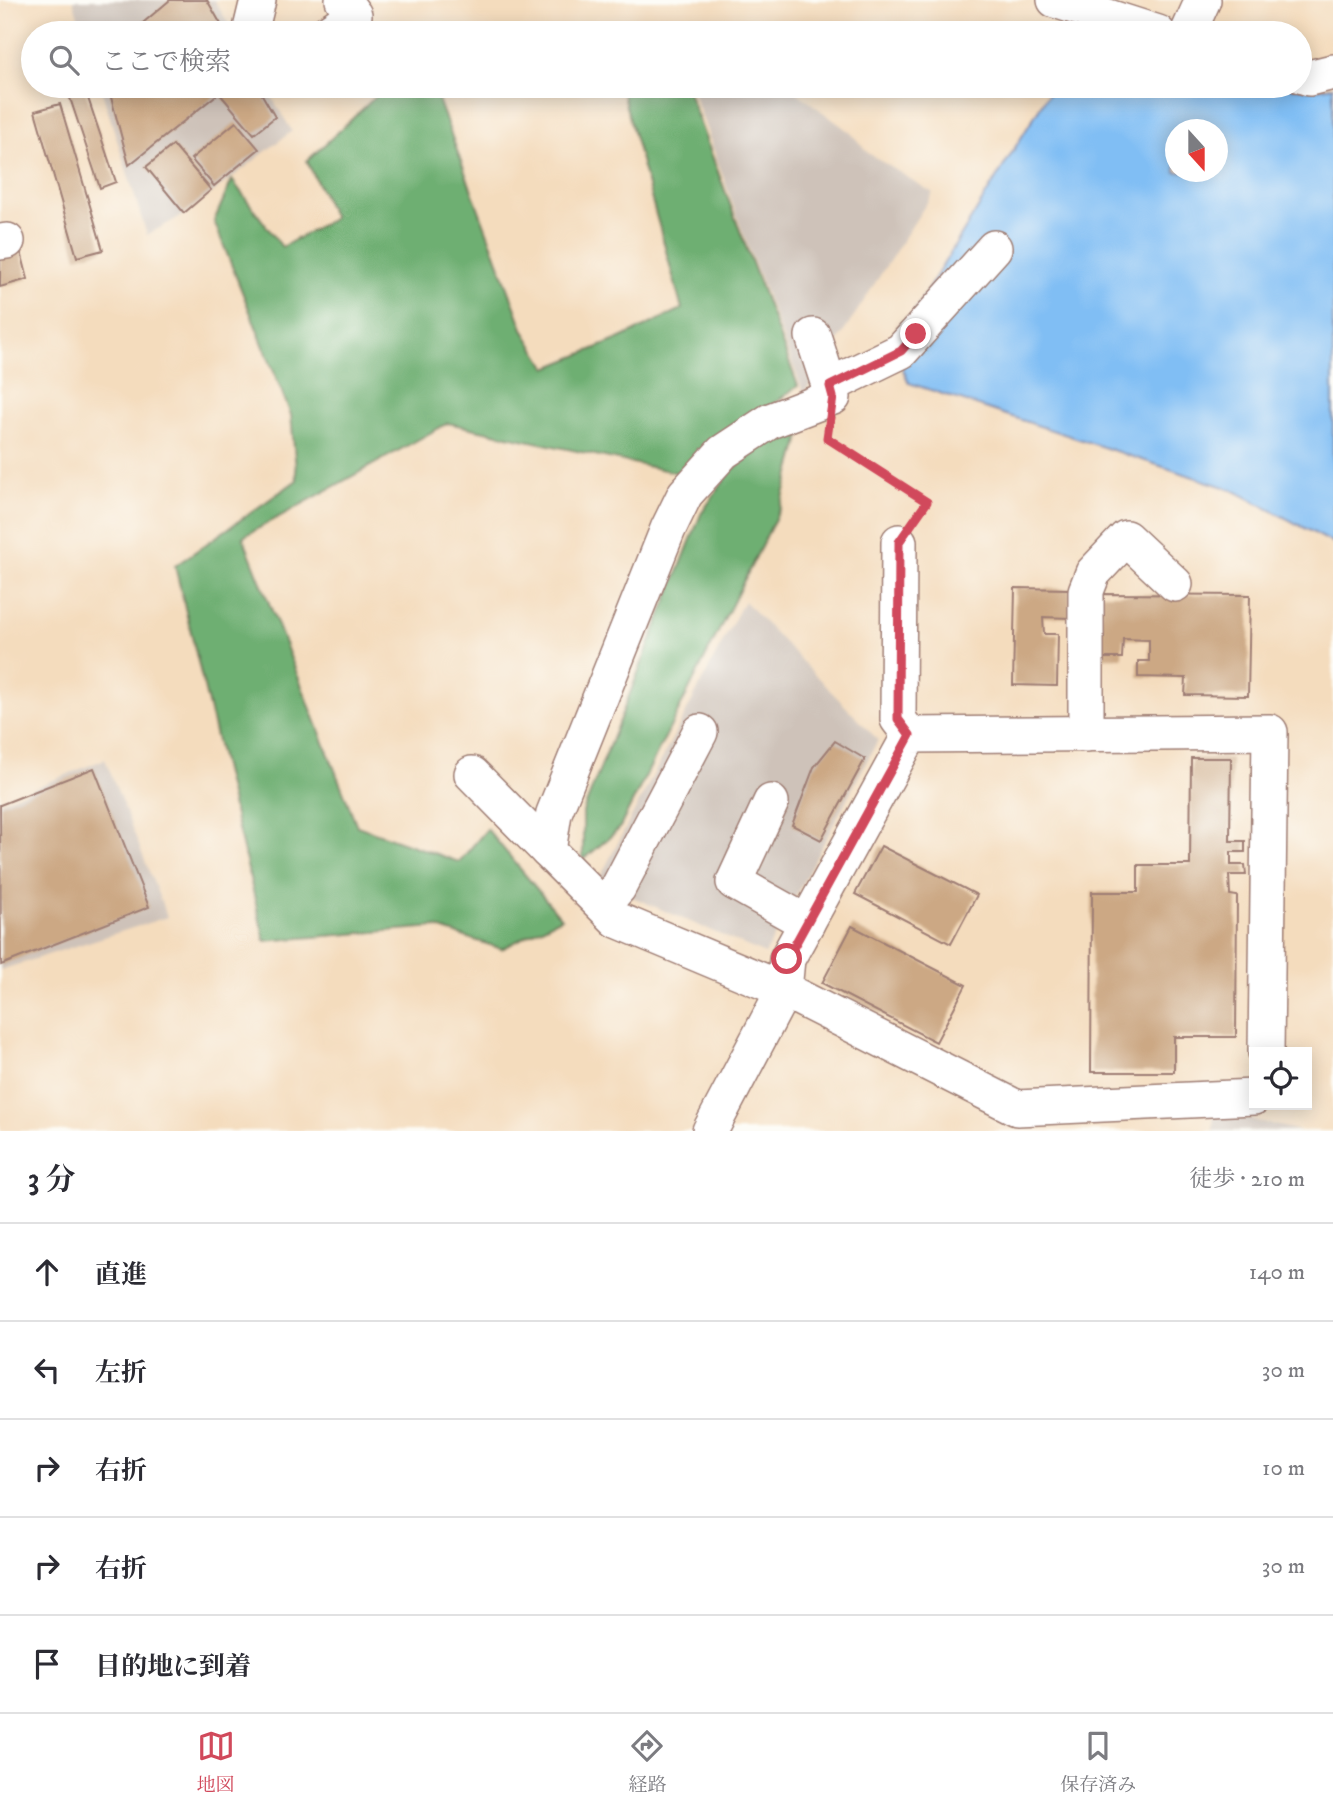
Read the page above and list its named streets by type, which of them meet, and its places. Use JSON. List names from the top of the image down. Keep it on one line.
{"north":"bottom","page":{"search":"ここで検索","heading":["3 分","徒歩 · 210 m"],"list":[["直進","140 m"],["左折","30 m"],["右折","10 m"],["右折","30 m"],"目的地に到着"],"nav":["地図","経路","保存済み"]}}
